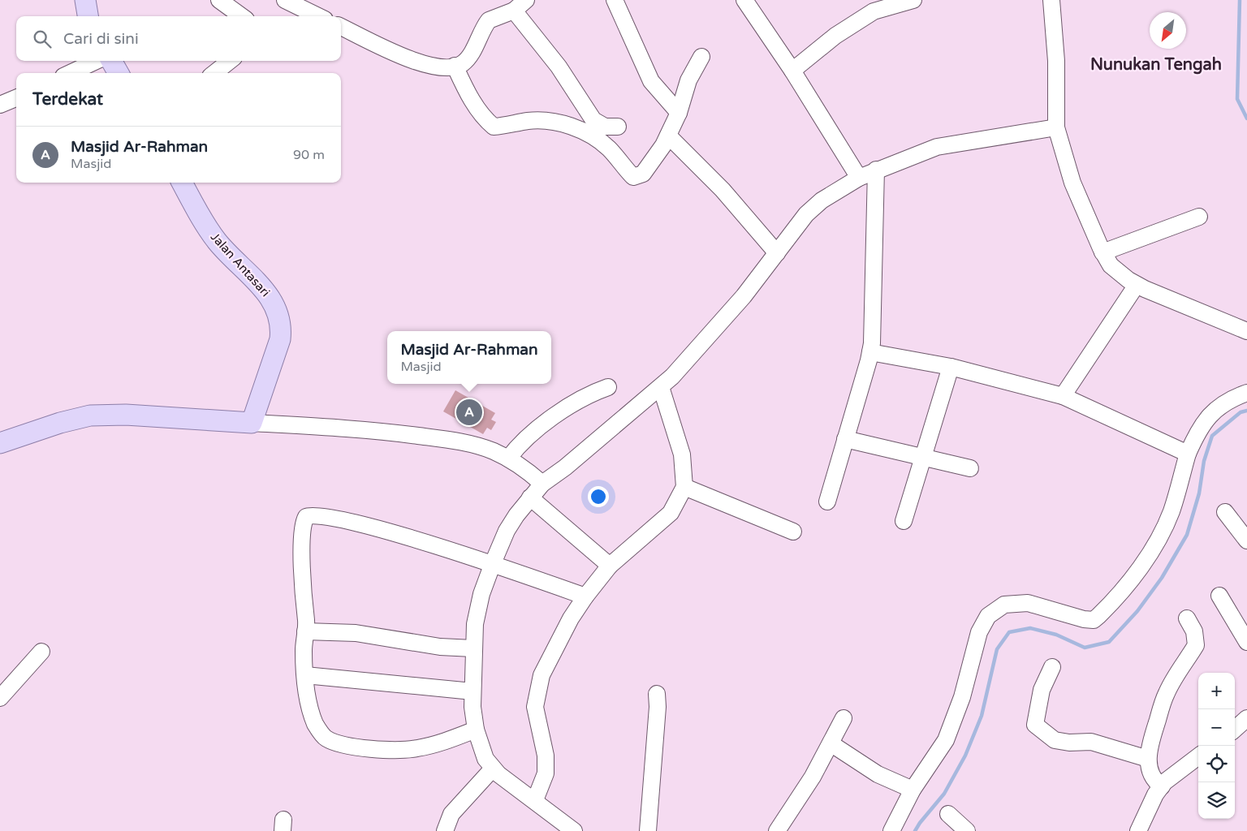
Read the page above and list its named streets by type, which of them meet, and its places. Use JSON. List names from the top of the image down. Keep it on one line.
{"streets":{"main road":["Jalan Antasari"]},"districts":["Nunukan Tengah"],"north":"bottom left","page":{"search":"Cari di sini","heading":"Terdekat","list":[{"mark":"A","name":"Masjid Ar-Rahman","note":"Masjid","value":"90 m"}],"popup":["Masjid Ar-Rahman","Masjid"],"pins":"A","map_buttons":["+","−"]}}
